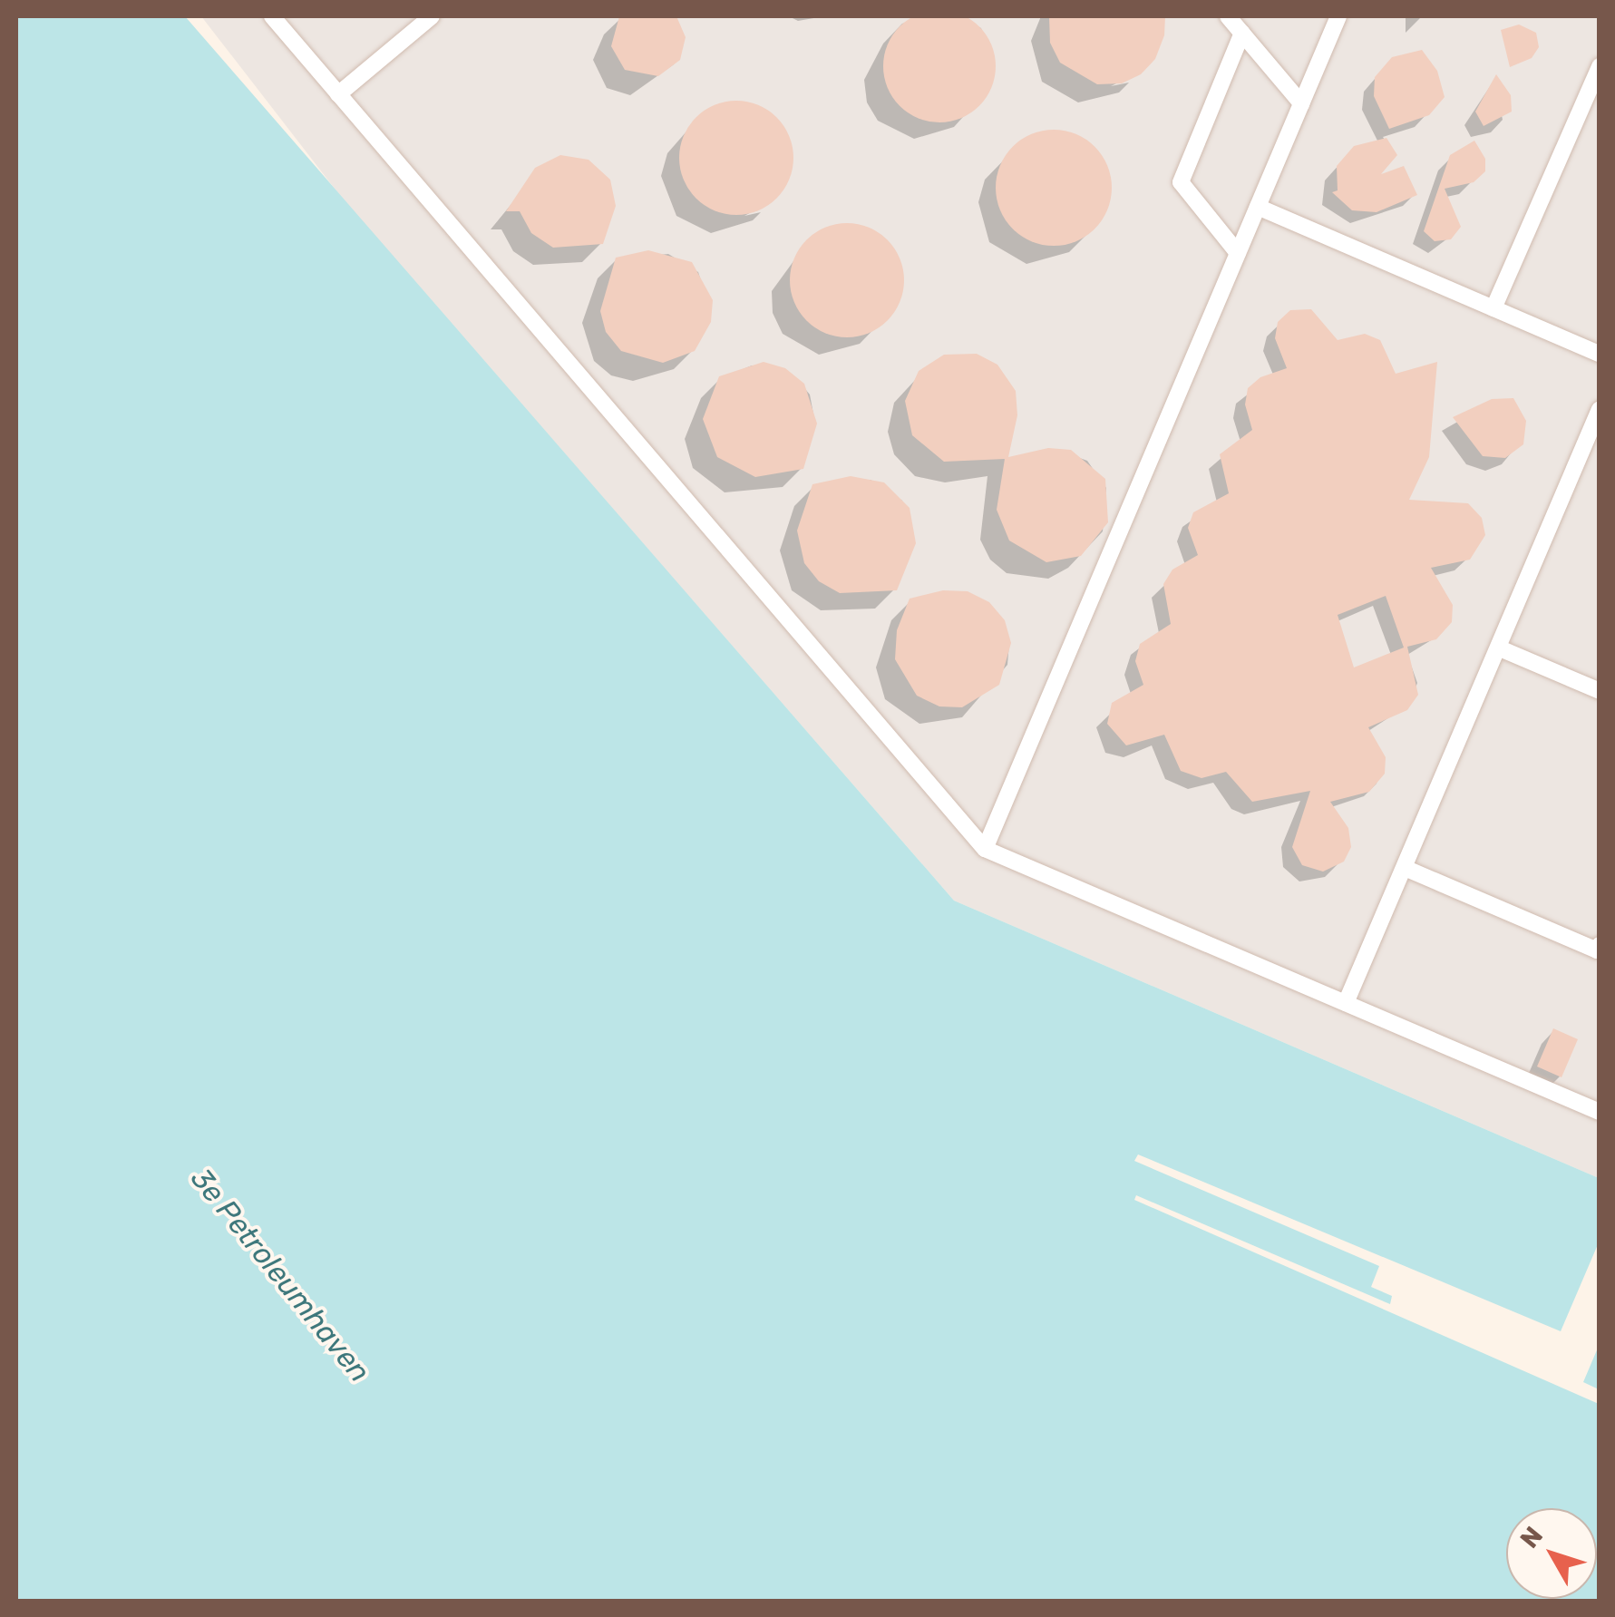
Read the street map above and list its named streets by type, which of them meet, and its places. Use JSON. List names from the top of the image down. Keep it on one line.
{"water":["3e Petroleumhaven"],"north":"top left"}
